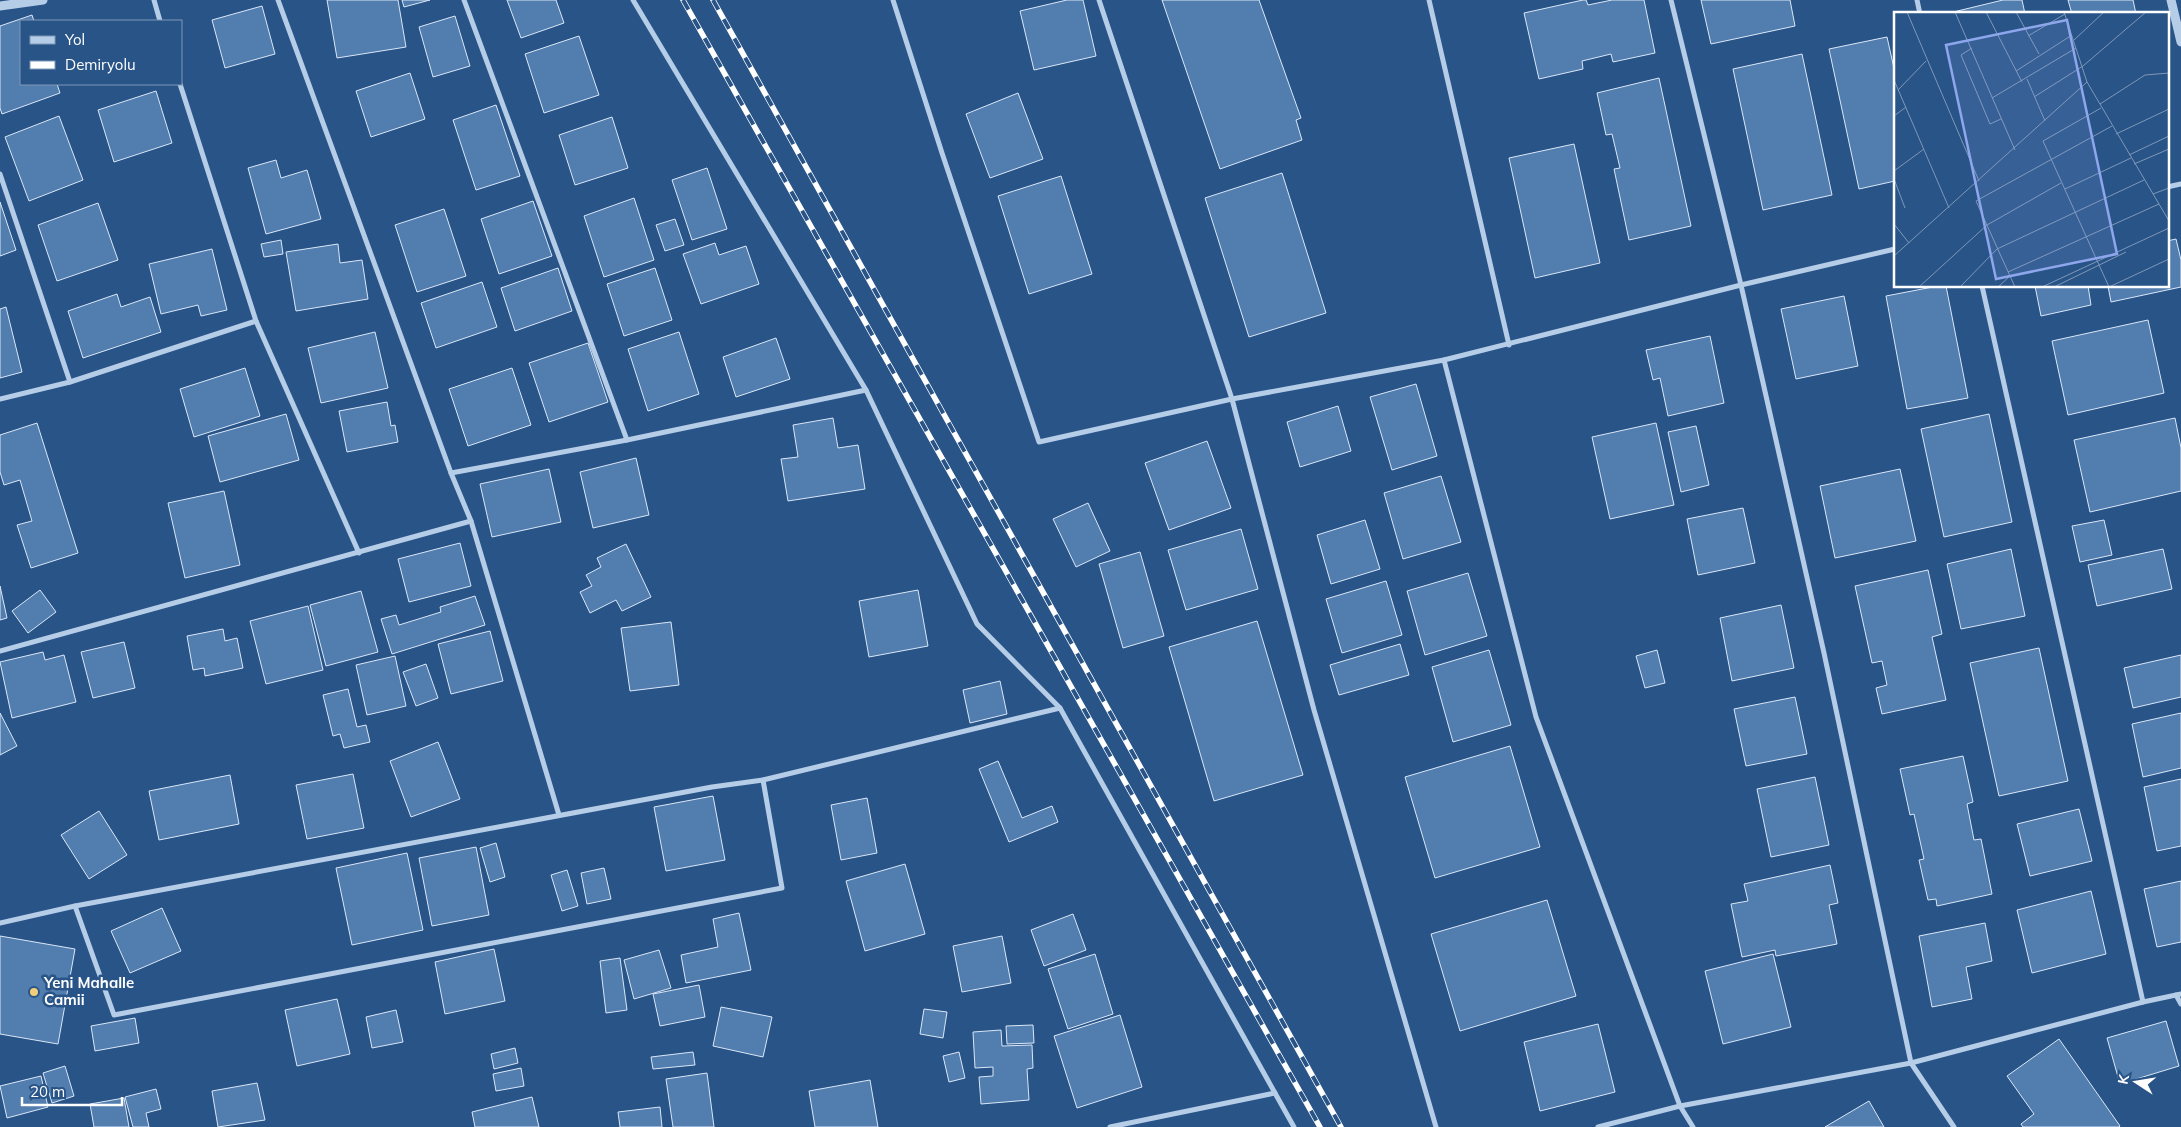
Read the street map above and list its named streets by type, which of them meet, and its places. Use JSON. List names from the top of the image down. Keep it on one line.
{"places":["Yeni Mahalle Camii"],"legend":["Yol","Demiryolu"],"scale_bar":"20 m","north":"left"}
